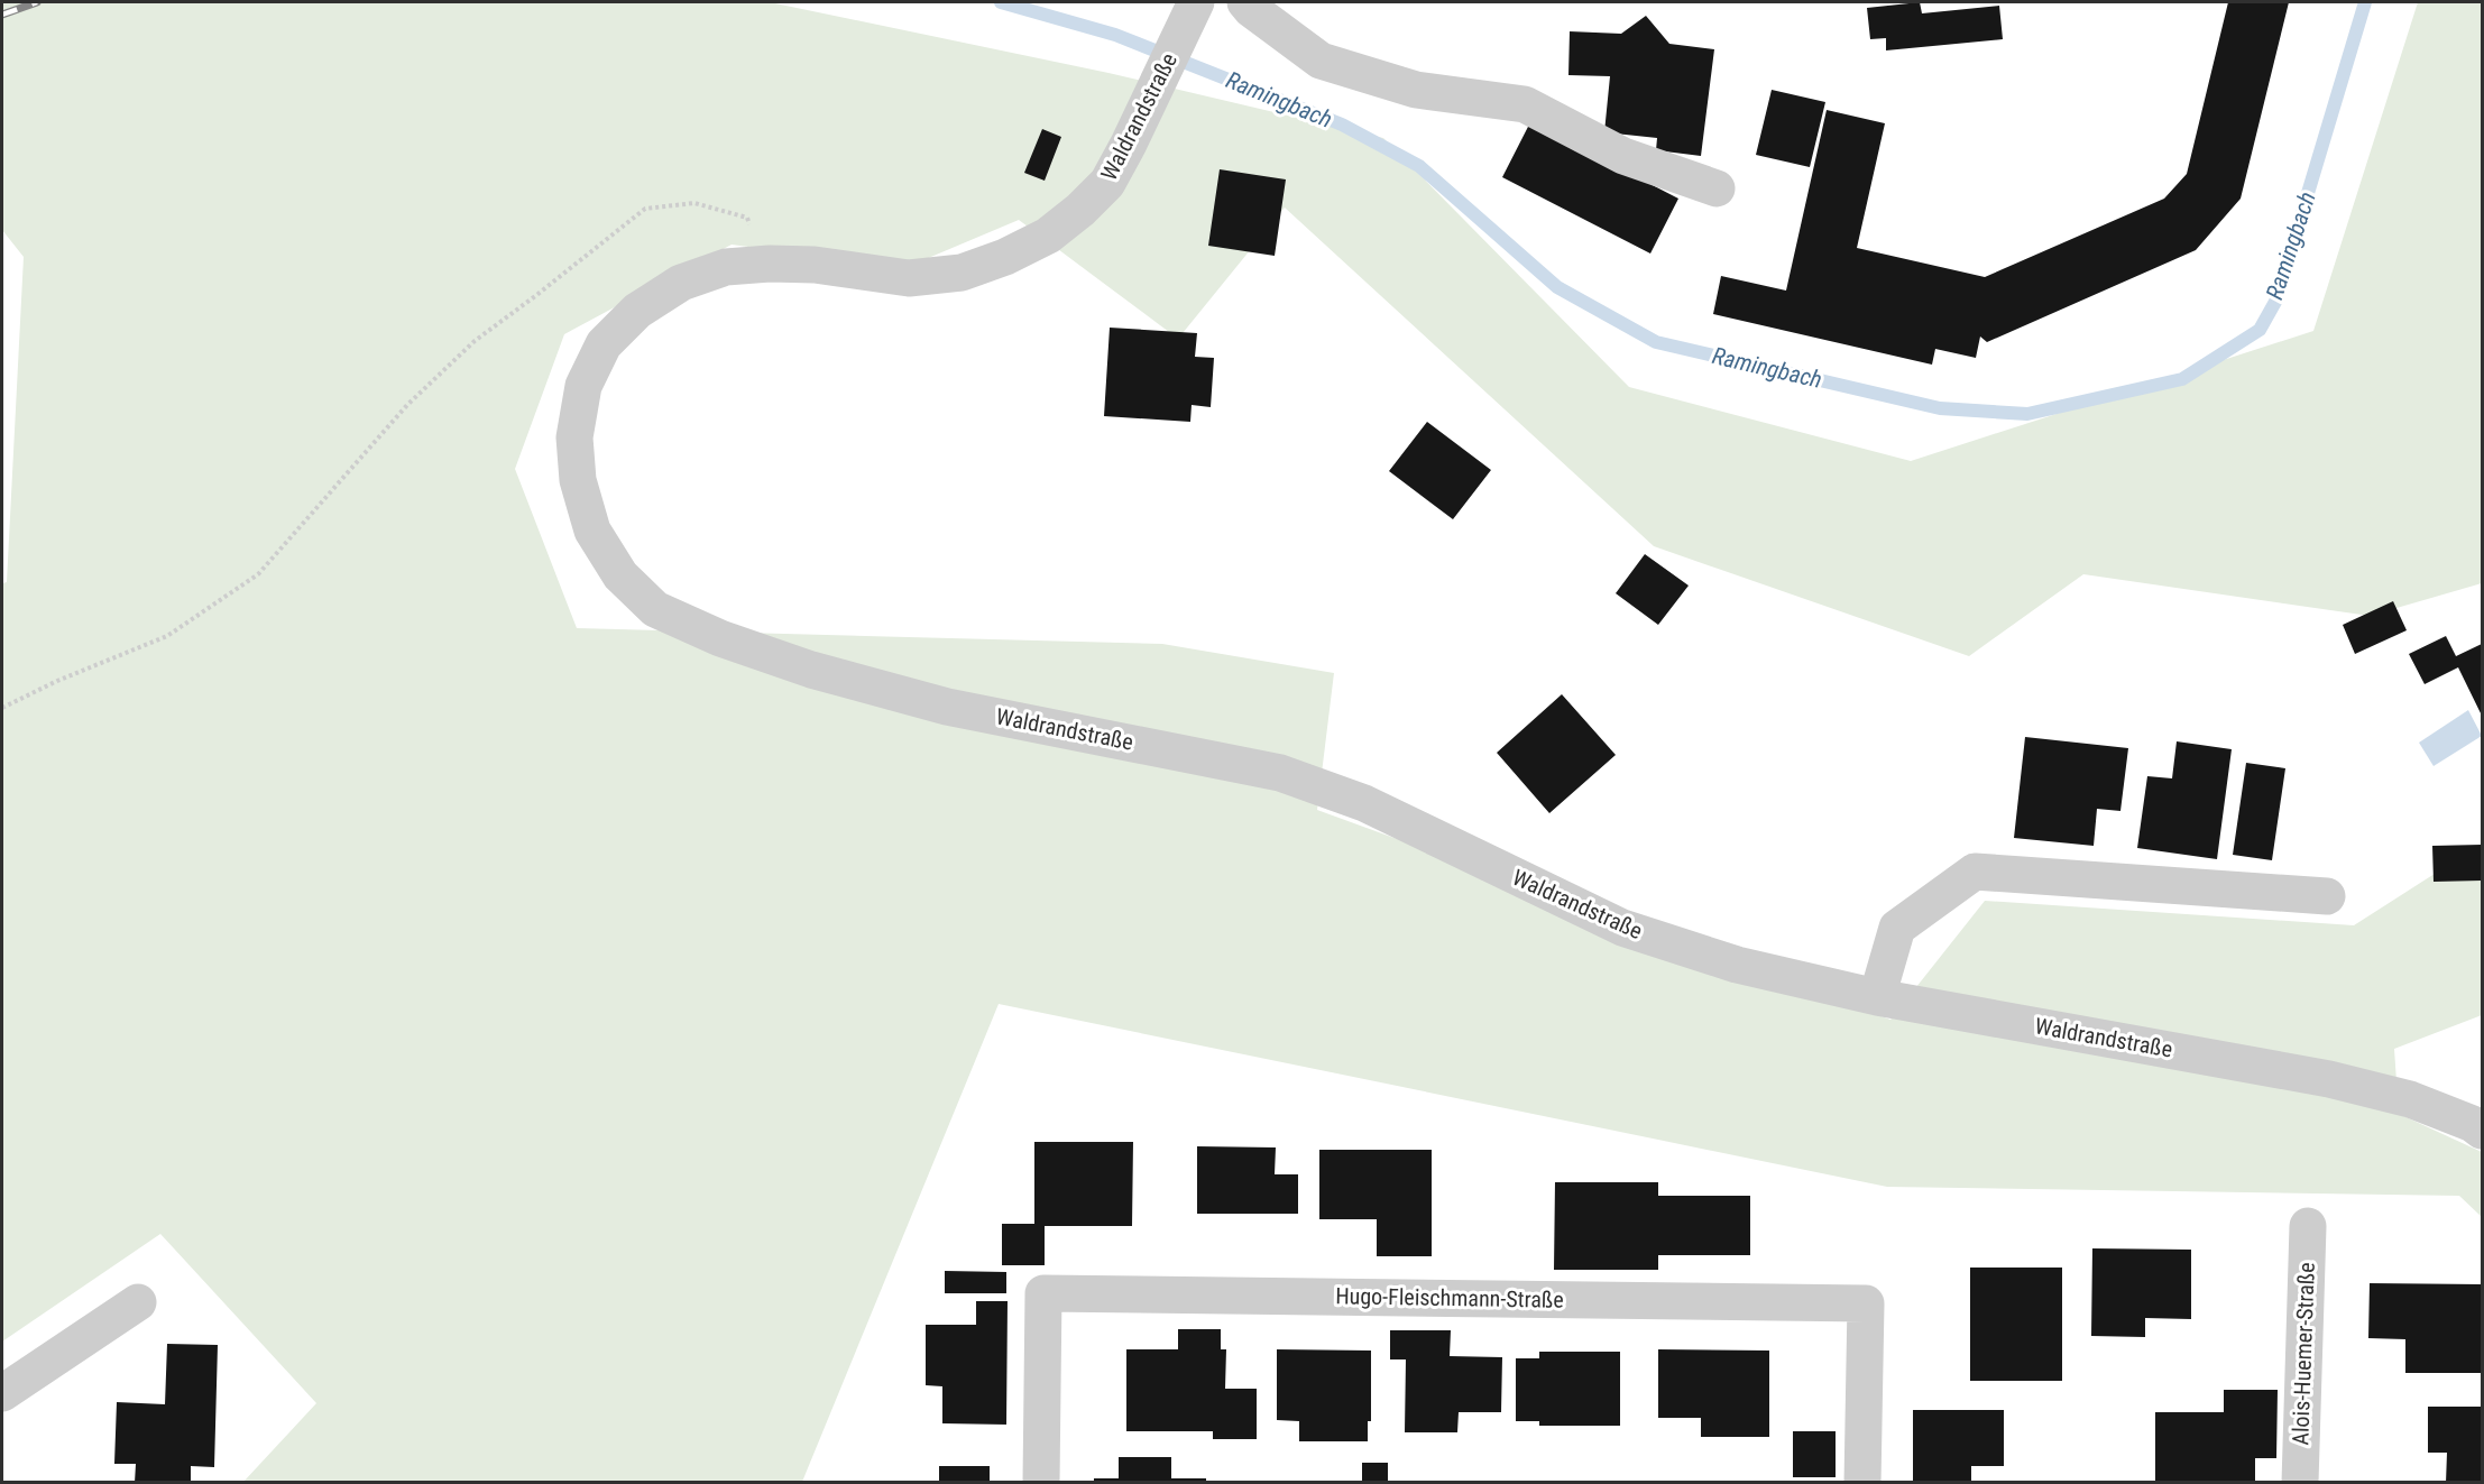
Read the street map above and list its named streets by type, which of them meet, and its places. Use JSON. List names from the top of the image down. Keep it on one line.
{"streets":{"street":["Waldrandstraße","Hugo-Fleischmann-Straße","Alois-Huemer-Straße"]},"water":["Ramingbach"]}
